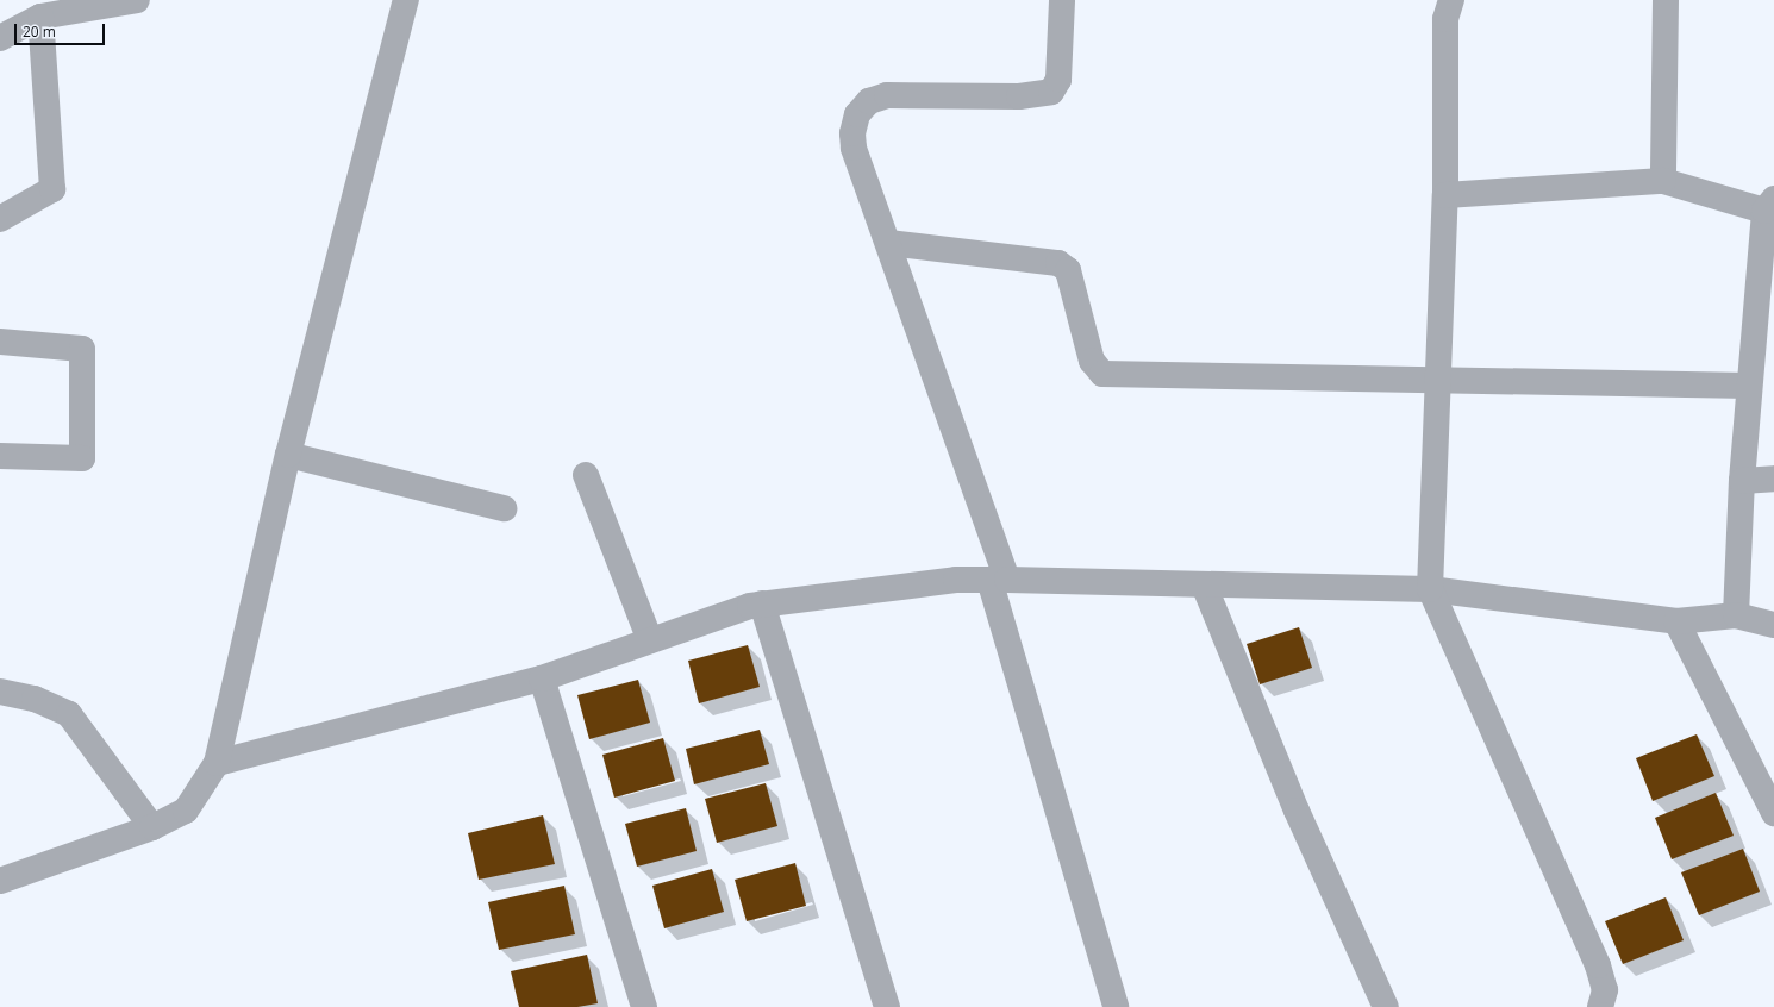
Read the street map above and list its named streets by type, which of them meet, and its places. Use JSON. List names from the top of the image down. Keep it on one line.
{"scale_bar":"20 m"}
